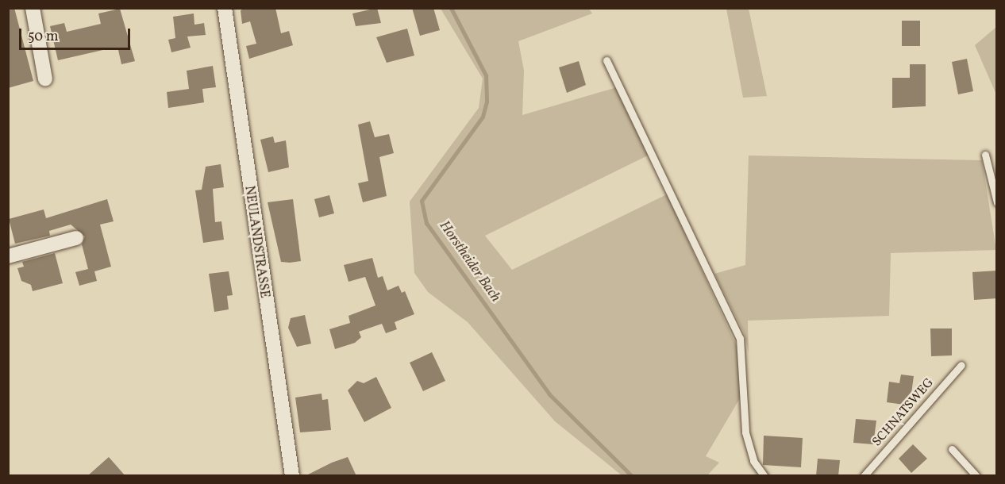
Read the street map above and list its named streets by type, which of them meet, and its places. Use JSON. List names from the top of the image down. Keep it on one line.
{"streets":{"street":["NEULANDSTRASSE"],"lane":["SCHNATSWEG"]},"water":["Horstheider Bach"],"scale_bar":"50 m"}
